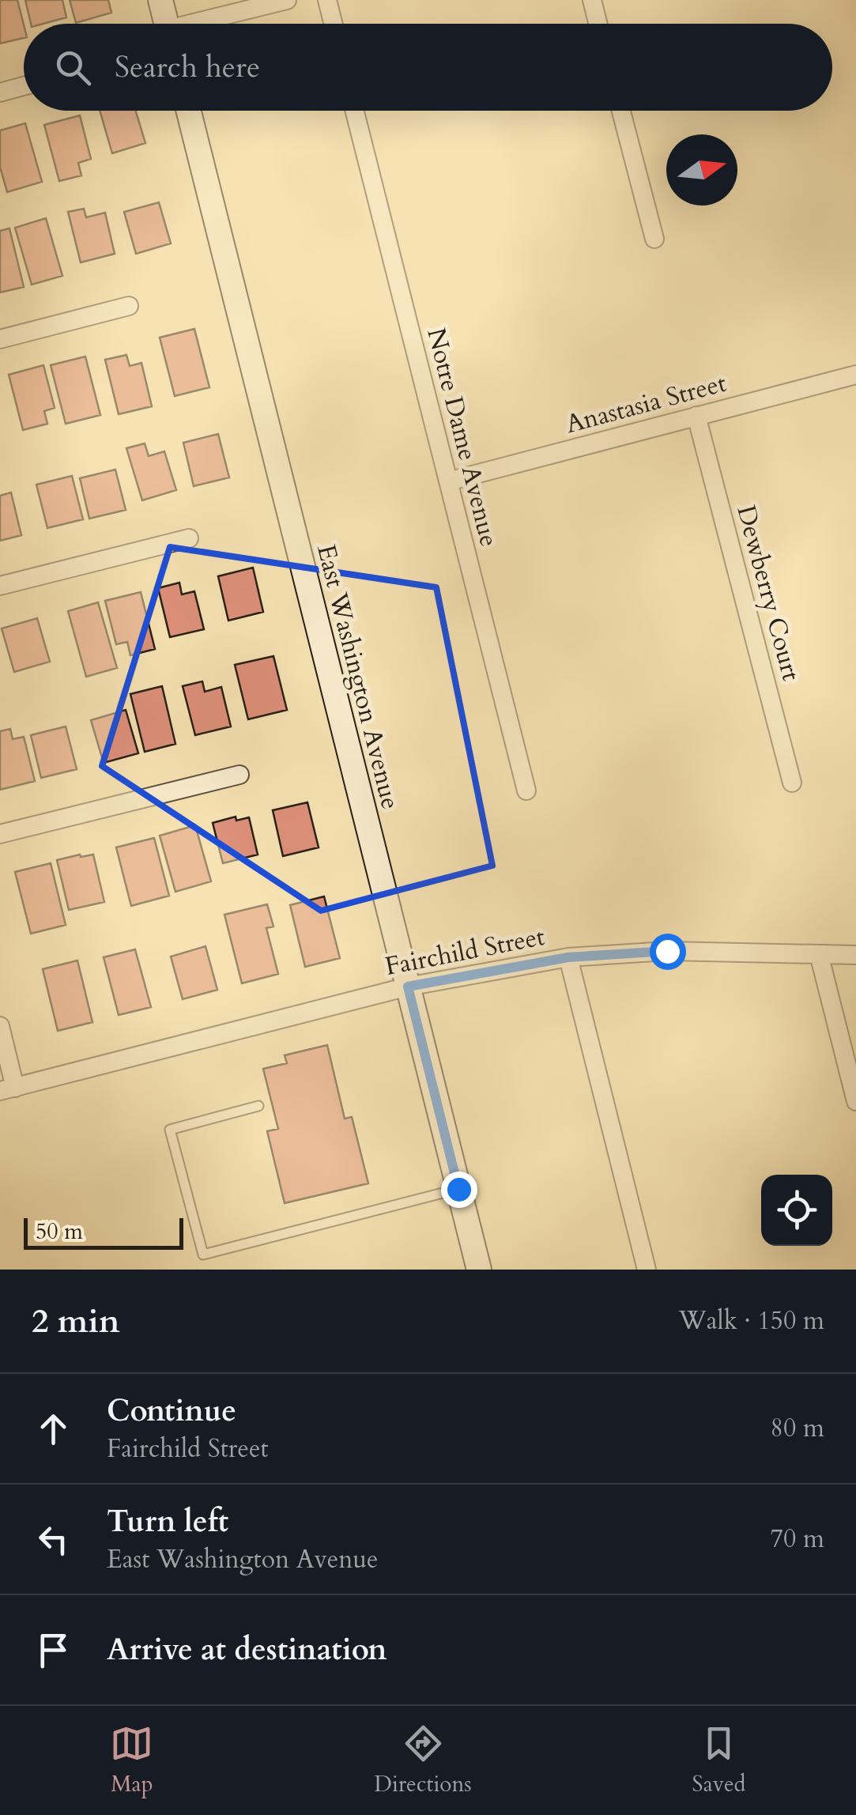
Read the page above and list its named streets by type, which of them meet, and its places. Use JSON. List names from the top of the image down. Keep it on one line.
{"streets":{"main road":["East Washington Avenue"],"street":["Anastasia Street","Notre Dame Avenue","Dewberry Court","Fairchild Street"]},"crossings":[["Anastasia Street","Notre Dame Avenue"],["Anastasia Street","Dewberry Court"],["East Washington Avenue","Fairchild Street"]],"scale_bar":"50 m","north":"right","page":{"search":"Search here","scale":"50 m","heading":["2 min","Walk · 150 m"],"list":[["Continue","Fairchild Street","80 m"],["Turn left","East Washington Avenue","70 m"],"Arrive at destination"],"nav":["Map","Directions","Saved"]}}
